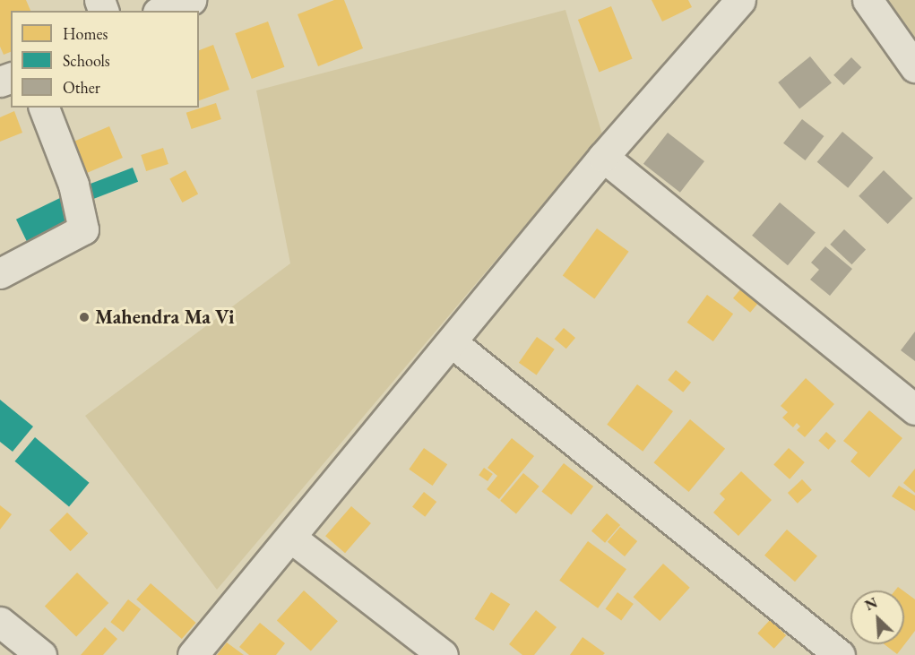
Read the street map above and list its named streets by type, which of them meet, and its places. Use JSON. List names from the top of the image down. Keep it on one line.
{"places":["Mahendra Ma Vi"],"legend":["Homes","Schools","Other"],"north":"top left"}
